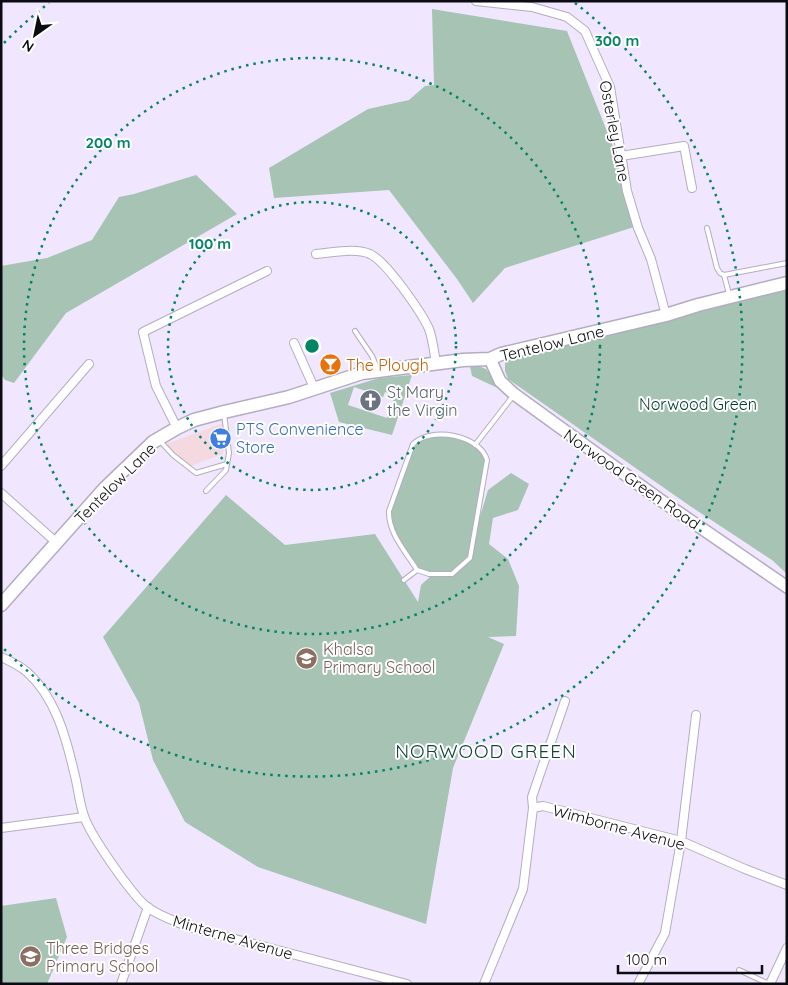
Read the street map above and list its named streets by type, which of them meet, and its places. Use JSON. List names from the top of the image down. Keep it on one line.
{"streets":{"main road":["Tentelow Lane"],"street":["Osterley Lane","Norwood Green Road","Wimborne Avenue","Minterne Avenue"]},"crossings":[["Osterley Lane","Tentelow Lane"],["Tentelow Lane","Norwood Green Road"]],"districts":["NORWOOD GREEN"],"parks":["Norwood Green"],"places":{"bar":["The Plough"],"church":["St Mary the Virgin"],"supermarket":["PTS Convenience Store"],"school or university":["Khalsa Primary School","Three Bridges Primary School"]},"scale_bar":"100 m","north":"bottom left","rings":["300 m","200 m","100 m"]}
